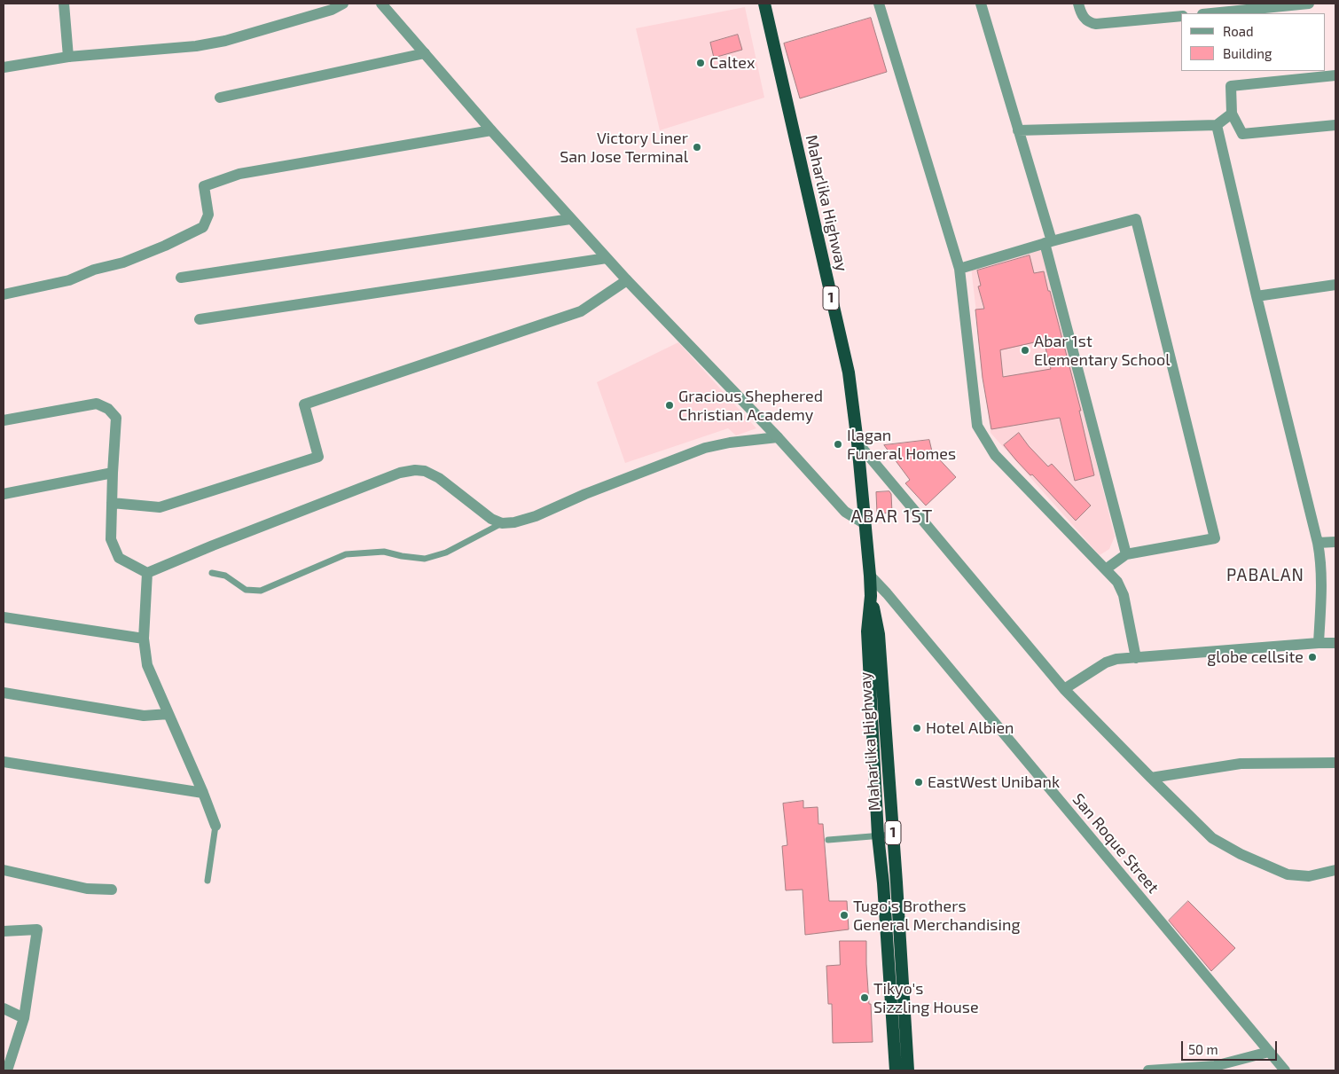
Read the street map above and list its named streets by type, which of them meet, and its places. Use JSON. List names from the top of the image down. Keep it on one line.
{"streets":{"highway":["Maharlika Highway","1"],"street":["San Roque Street"]},"crossings":[["Maharlika Highway","San Roque Street"]],"districts":["ABAR 1ST","PABALAN"],"places":["Caltex","Victory Liner San Jose Terminal","Abar 1st Elementary School","Gracious Shephered Christian Academy","Ilagan Funeral Homes","globe cellsite","Hotel Albien","EastWest Unibank","Tugo's Brothers General Merchandising","Tikyo's Sizzling House"],"legend":["Road","Building"],"scale_bar":"50 m"}
